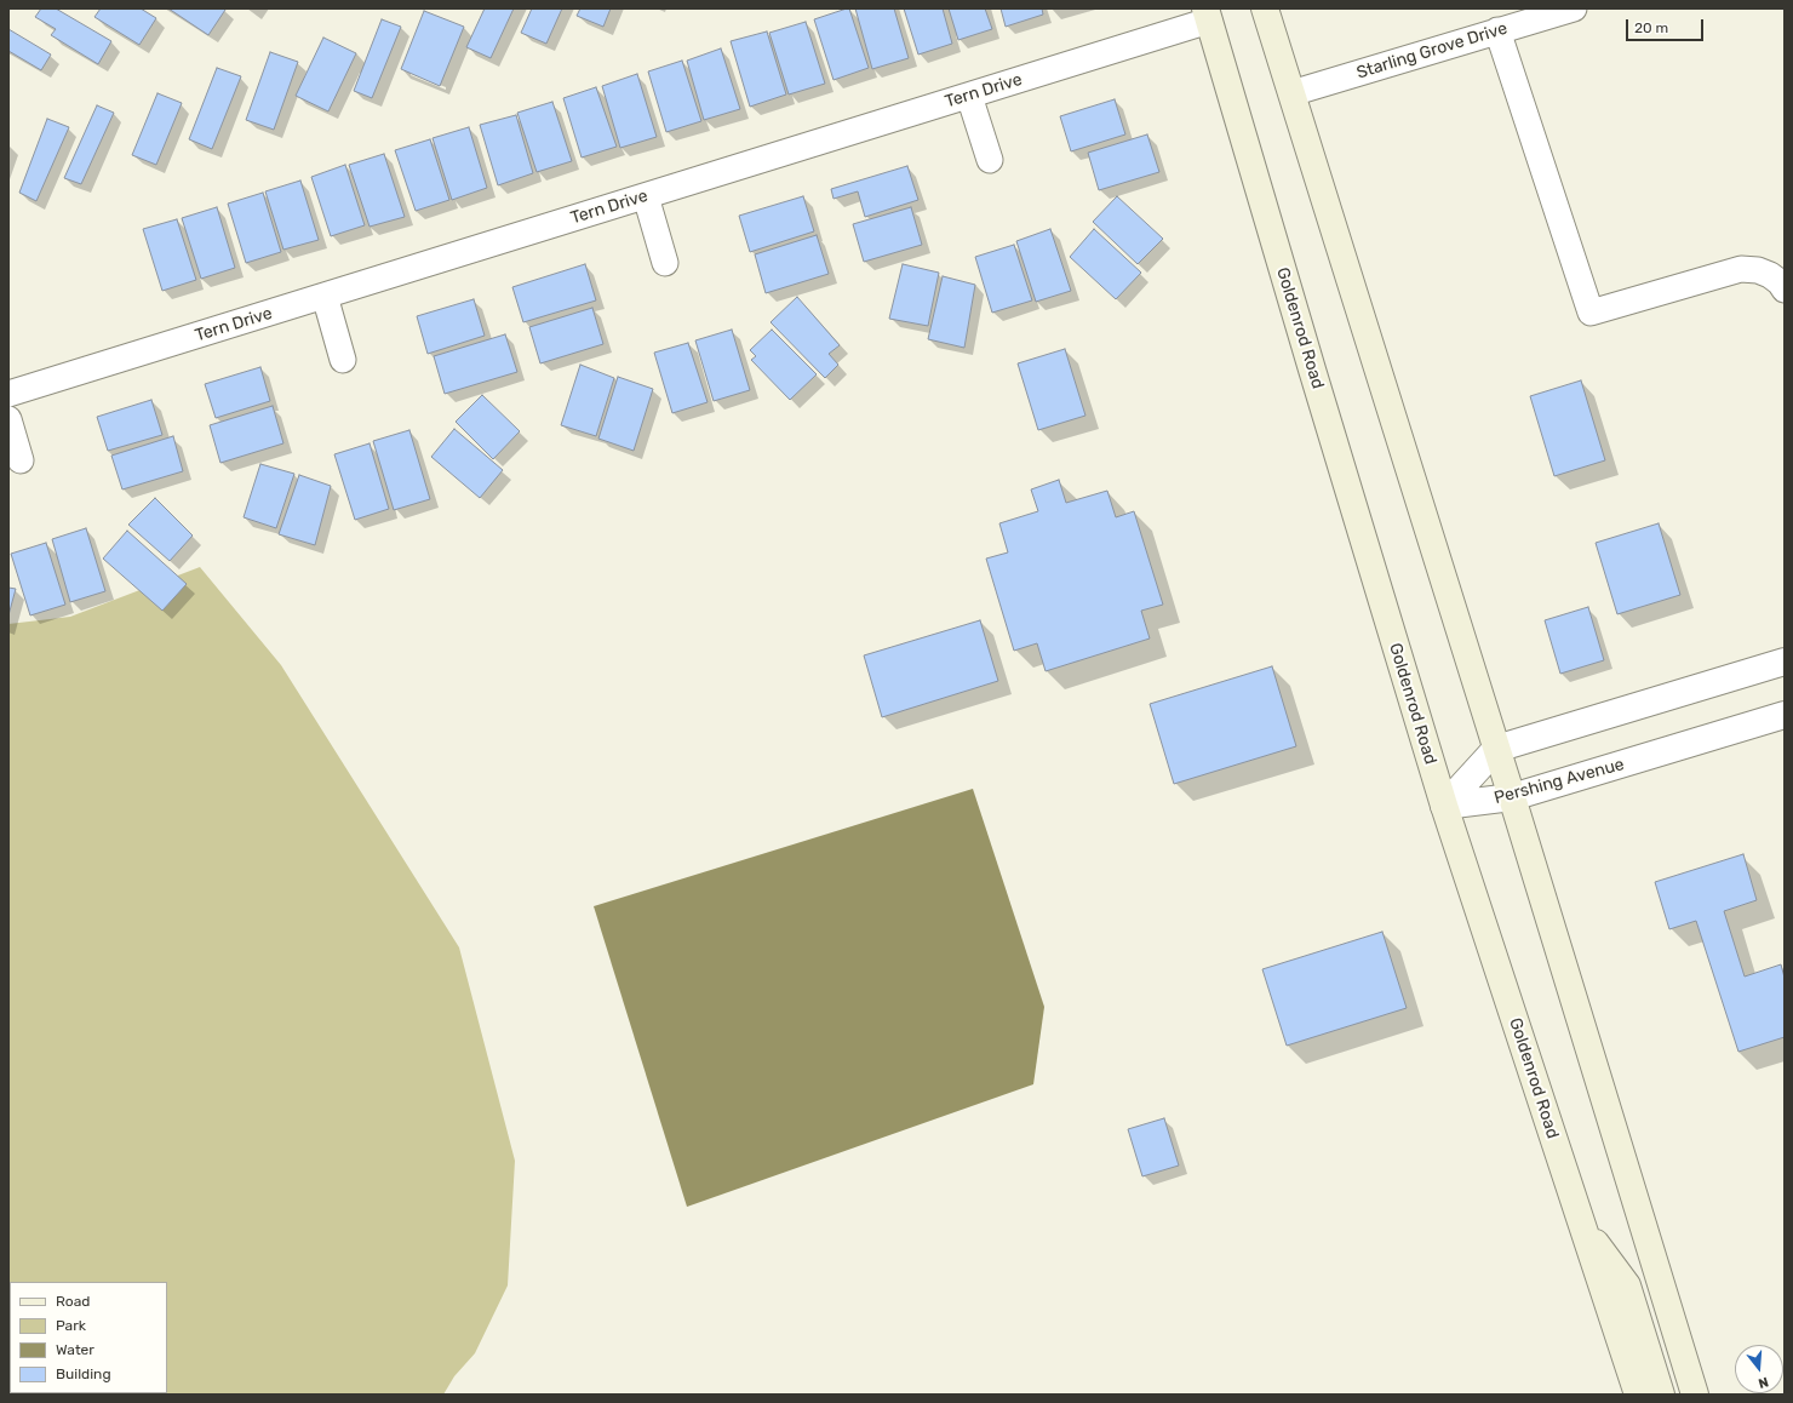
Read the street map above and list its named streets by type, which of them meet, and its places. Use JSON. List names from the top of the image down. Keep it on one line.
{"streets":{"main road":["Goldenrod Road"],"street":["Starling Grove Drive","Tern Drive","Pershing Avenue"]},"crossings":[["Tern Drive","Goldenrod Road"],["Goldenrod Road","Pershing Avenue"]],"legend":["Road","Park","Water","Building"],"scale_bar":"20 m","north":"bottom"}
